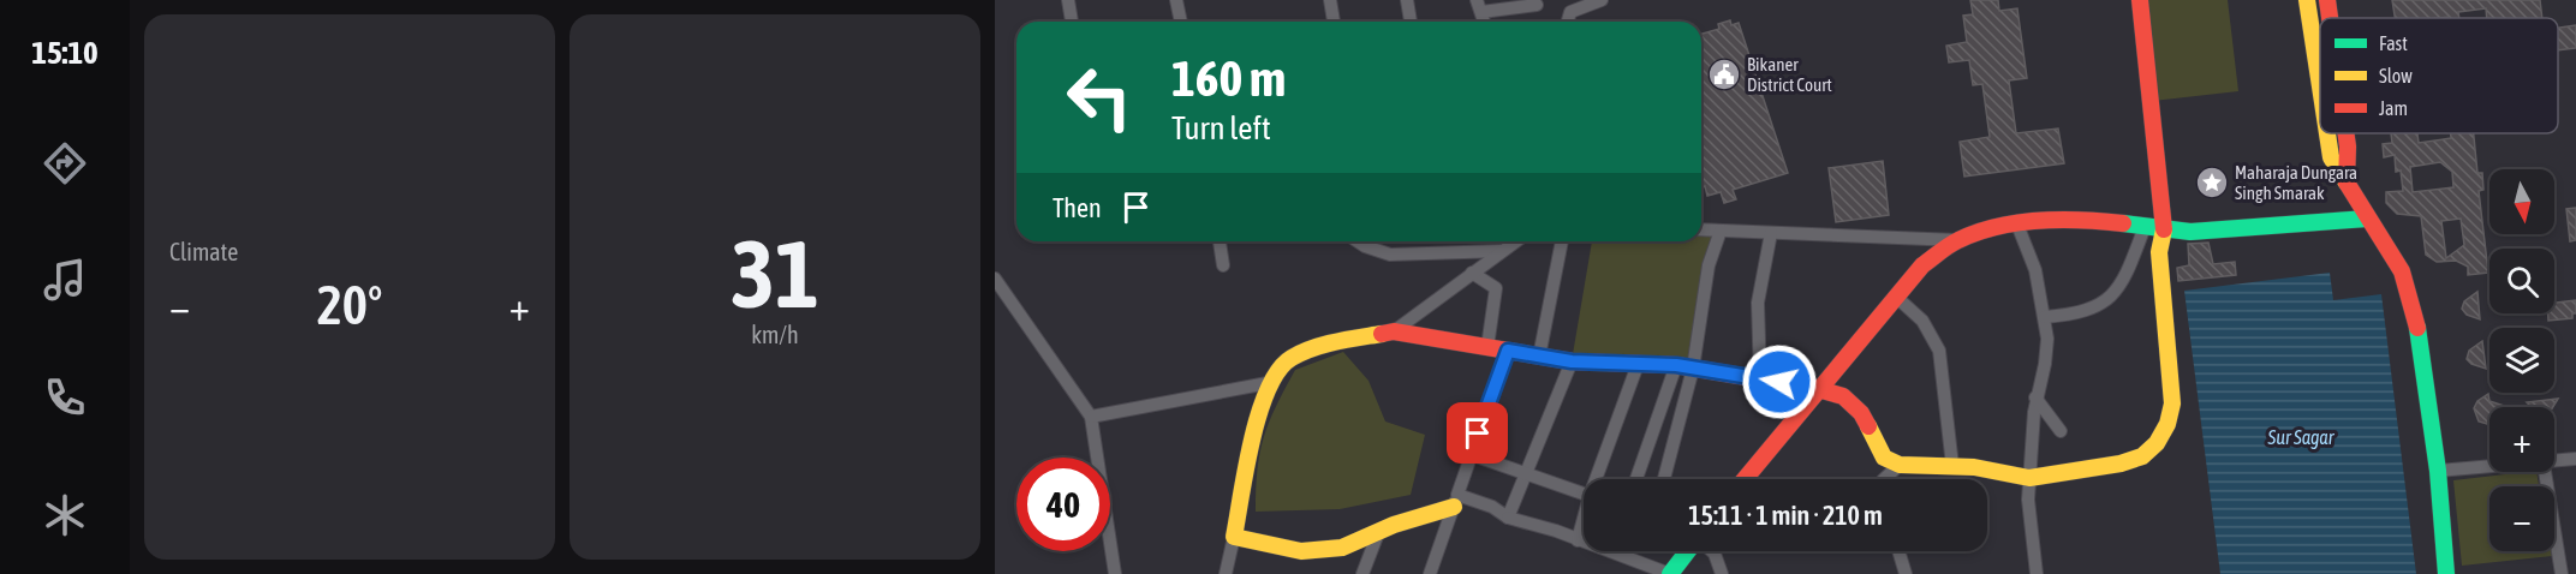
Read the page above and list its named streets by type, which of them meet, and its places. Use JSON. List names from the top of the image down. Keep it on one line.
{"water":["Sur Sagar"],"places":{"public building":["Bikaner District Court"],"place":["Maharaja Dungara Singh Smarak"]},"legend":["Fast","Slow","Jam"],"north":"bottom","page":{"tabs":"15:10","tile":["Climate",["31","km/h"]],"turn":["160 m","Turn left"],"map_buttons":["+","−"],"then":"Then","heat":["−","20°","+"],"limit":"40","trip":"15:11 · 1 min · 210 m"}}
